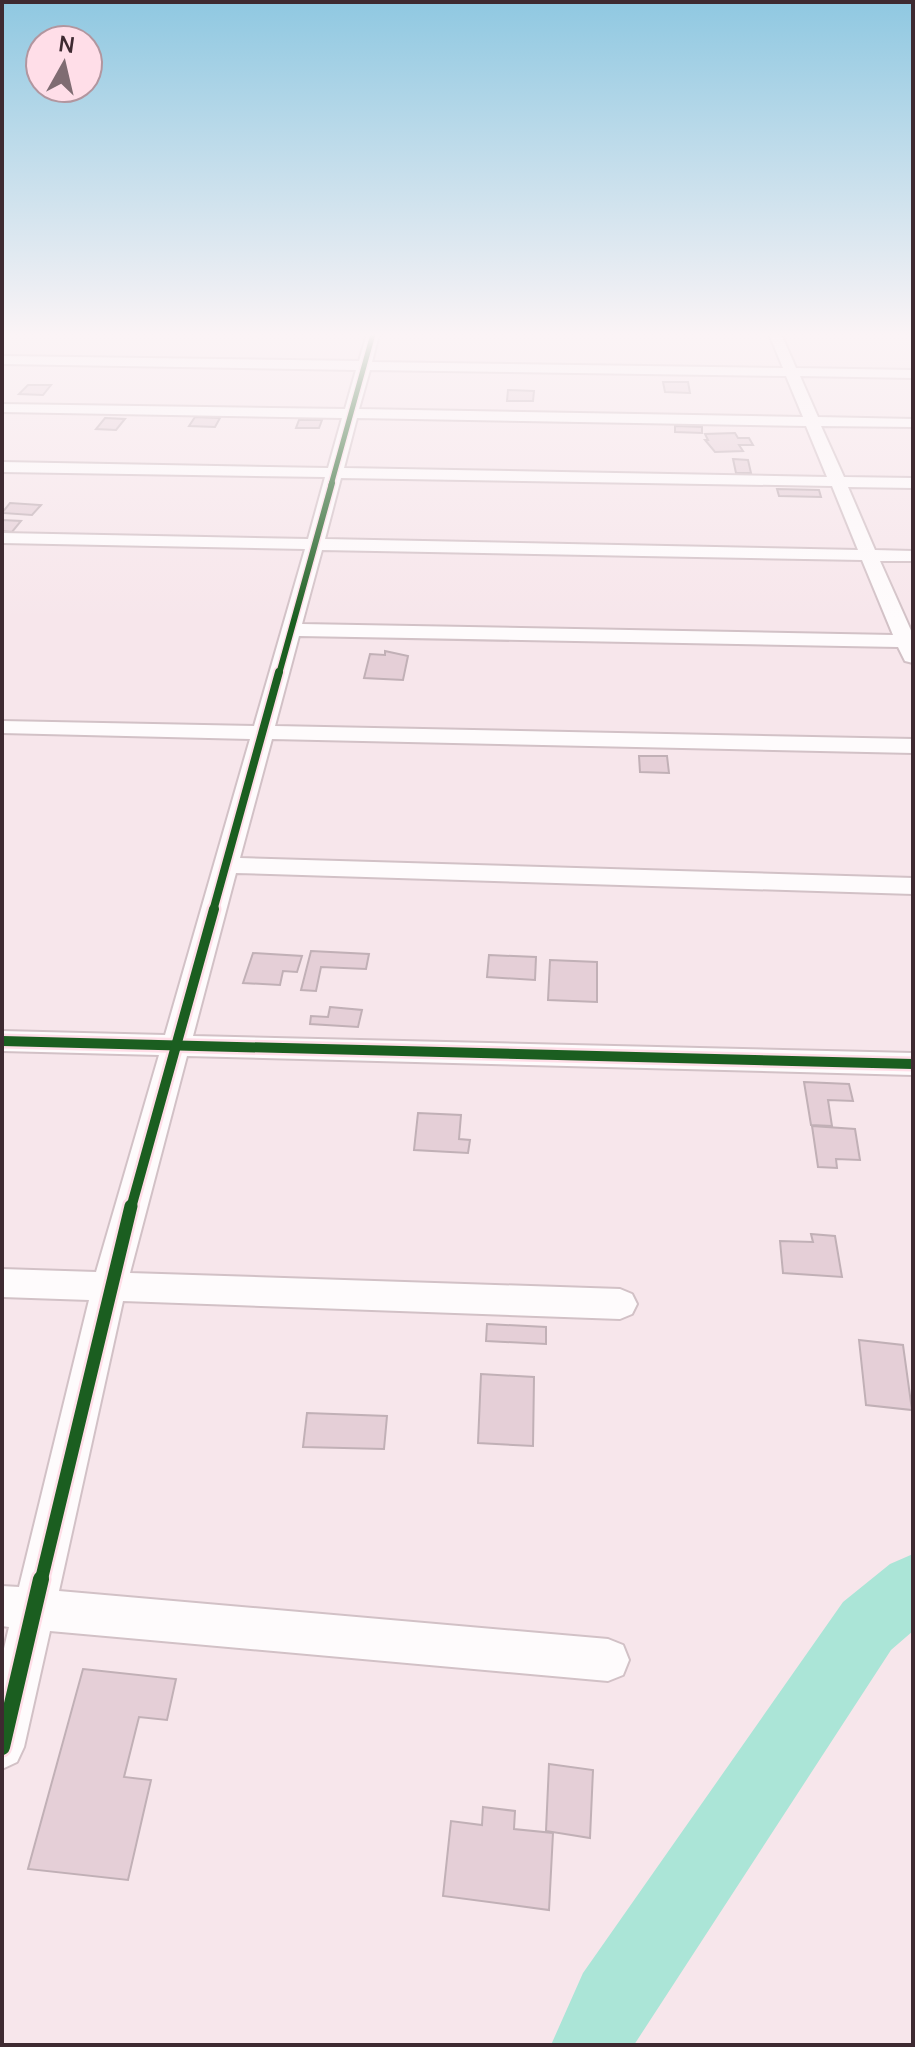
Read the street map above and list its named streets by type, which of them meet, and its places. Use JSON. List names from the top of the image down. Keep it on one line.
{"north":"top"}
